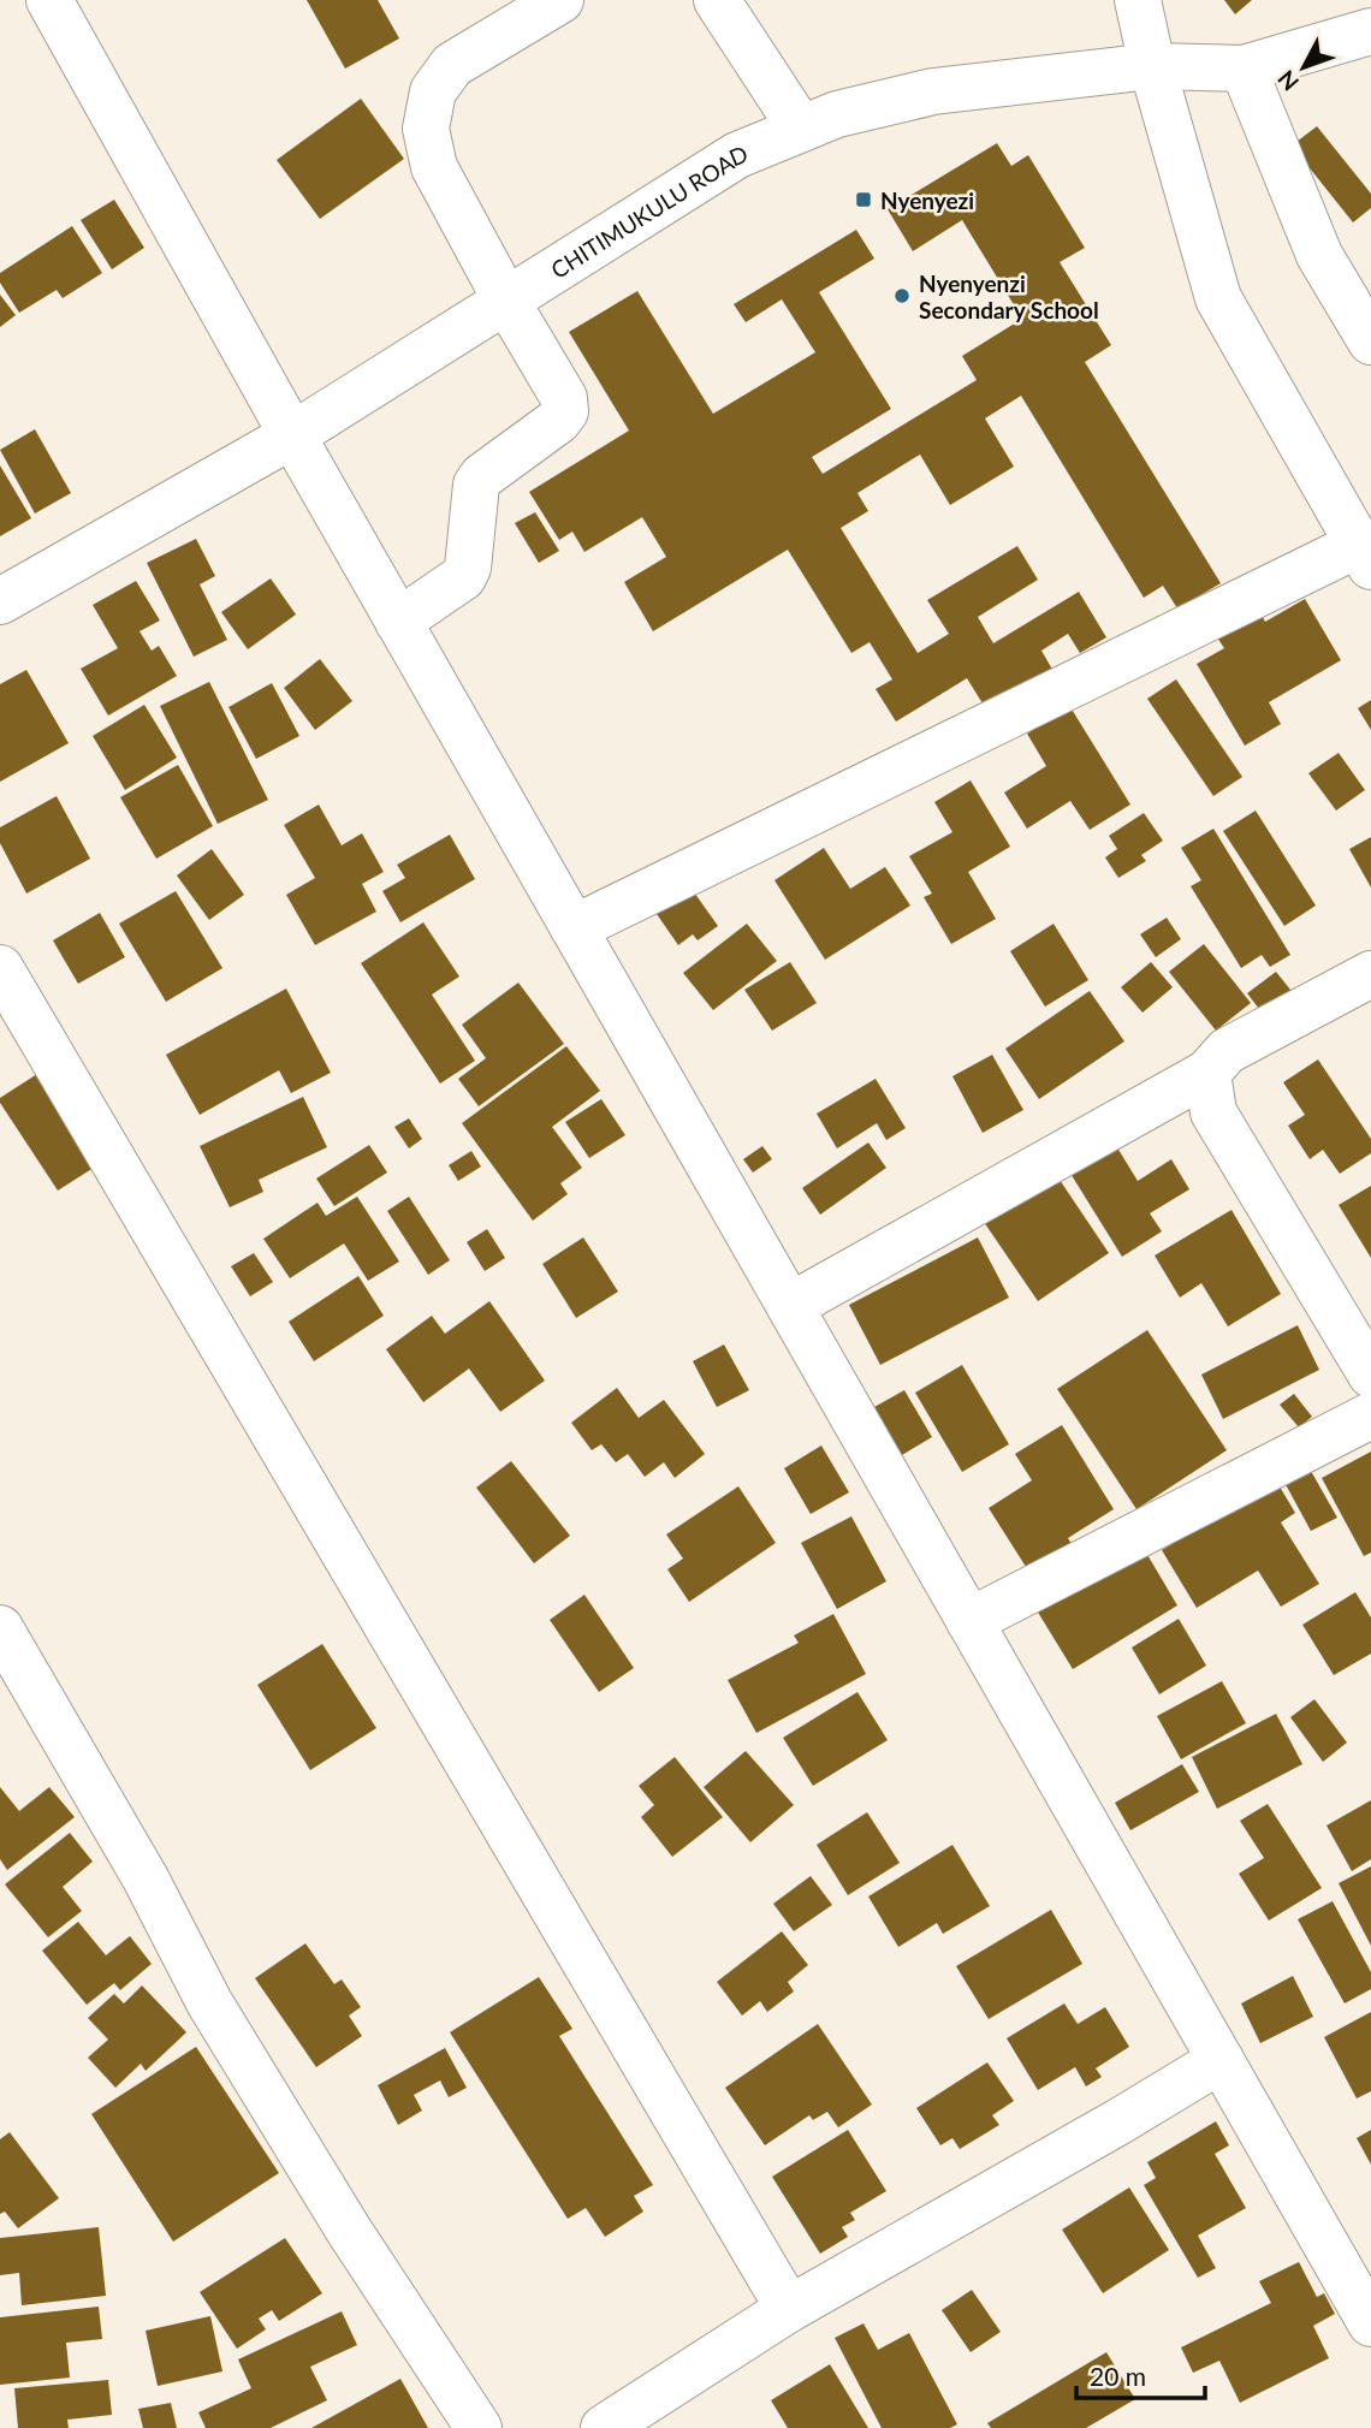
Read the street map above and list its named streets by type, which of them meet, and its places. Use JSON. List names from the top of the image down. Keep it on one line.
{"streets":{"street":["CHITIMUKULU ROAD"]},"places":{"transit":["Nyenyezi"],"other":["Nyenyenzi Secondary School"]},"scale_bar":"20 m","north":"bottom left"}
